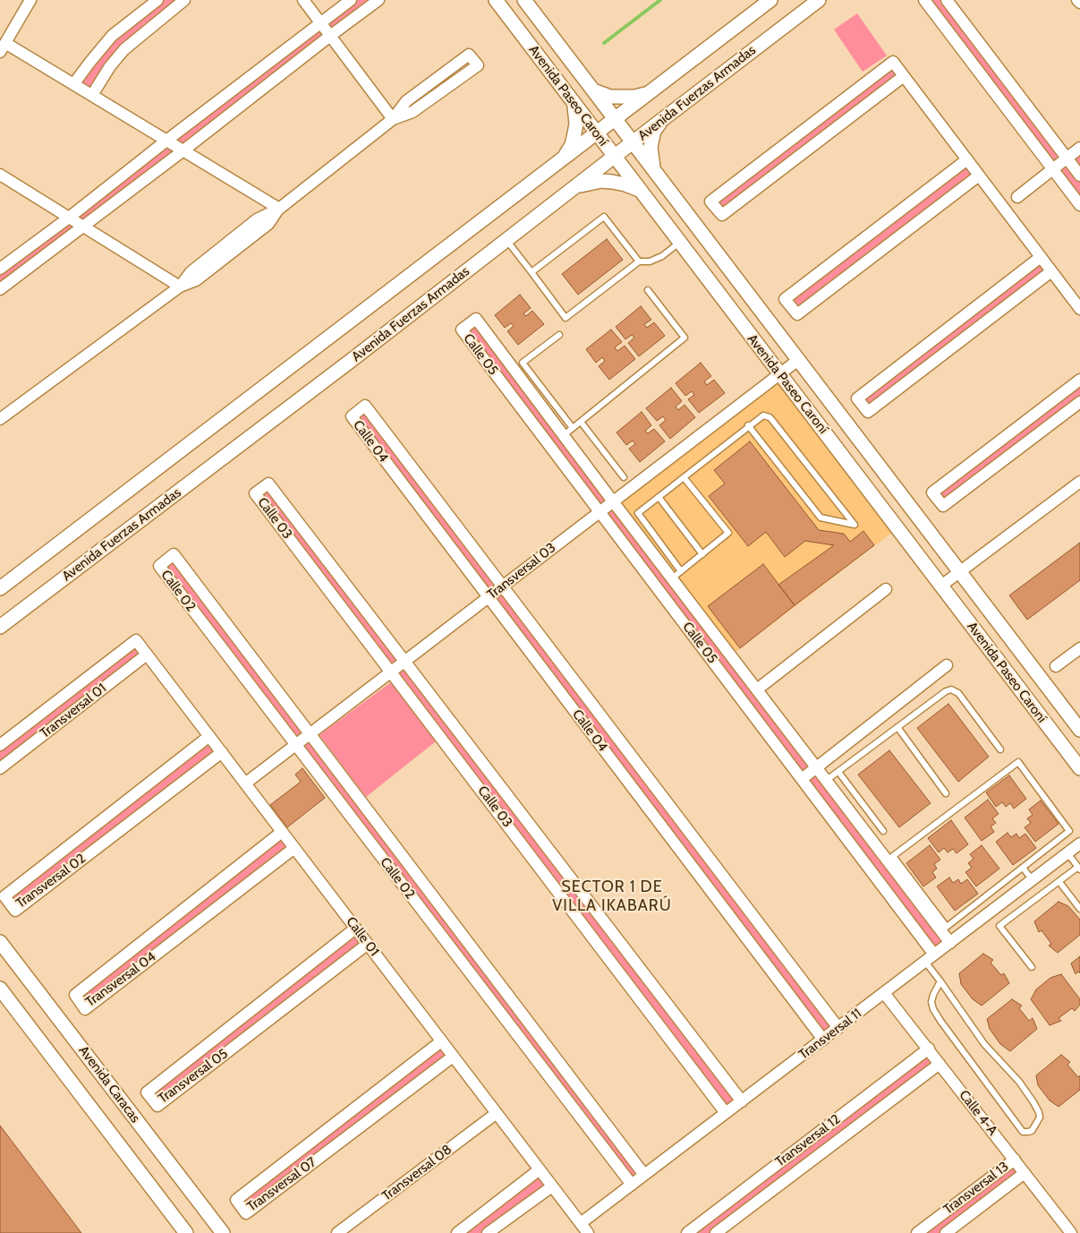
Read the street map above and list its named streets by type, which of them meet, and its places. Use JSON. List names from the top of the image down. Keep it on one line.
{"streets":{"street":["Avenida Fuerzas Armadas","Avenida Paseo Caroní","Calle 05","Calle 04","Calle 03","Transversal 03","Calle 02","Transversal 01","Transversal 02","Calle 01","Transversal 04","Transversal 11","Transversal 05","Avenida Caracas","Calle 4-A","Transversal 12","Transversal 08","Transversal 07","Transversal 13"]},"crossings":[["Avenida Fuerzas Armadas","Avenida Paseo Caroní"],["Avenida Paseo Caroní","Transversal 03"],["Calle 05","Transversal 03"],["Calle 05","Transversal 11"],["Calle 04","Transversal 03"],["Calle 04","Transversal 11"],["Calle 03","Transversal 03"],["Calle 03","Transversal 11"],["Transversal 03","Calle 02"],["Transversal 03","Calle 01"],["Calle 02","Transversal 11"],["Transversal 01","Calle 01"],["Transversal 02","Calle 01"],["Calle 01","Transversal 04"],["Calle 01","Transversal 11"],["Calle 01","Transversal 05"],["Calle 01","Transversal 08"],["Calle 01","Transversal 07"],["Transversal 11","Calle 4-A"],["Calle 4-A","Transversal 12"],["Calle 4-A","Transversal 13"]],"districts":["SECTOR 1 DE VILLA IKABARÚ"]}
